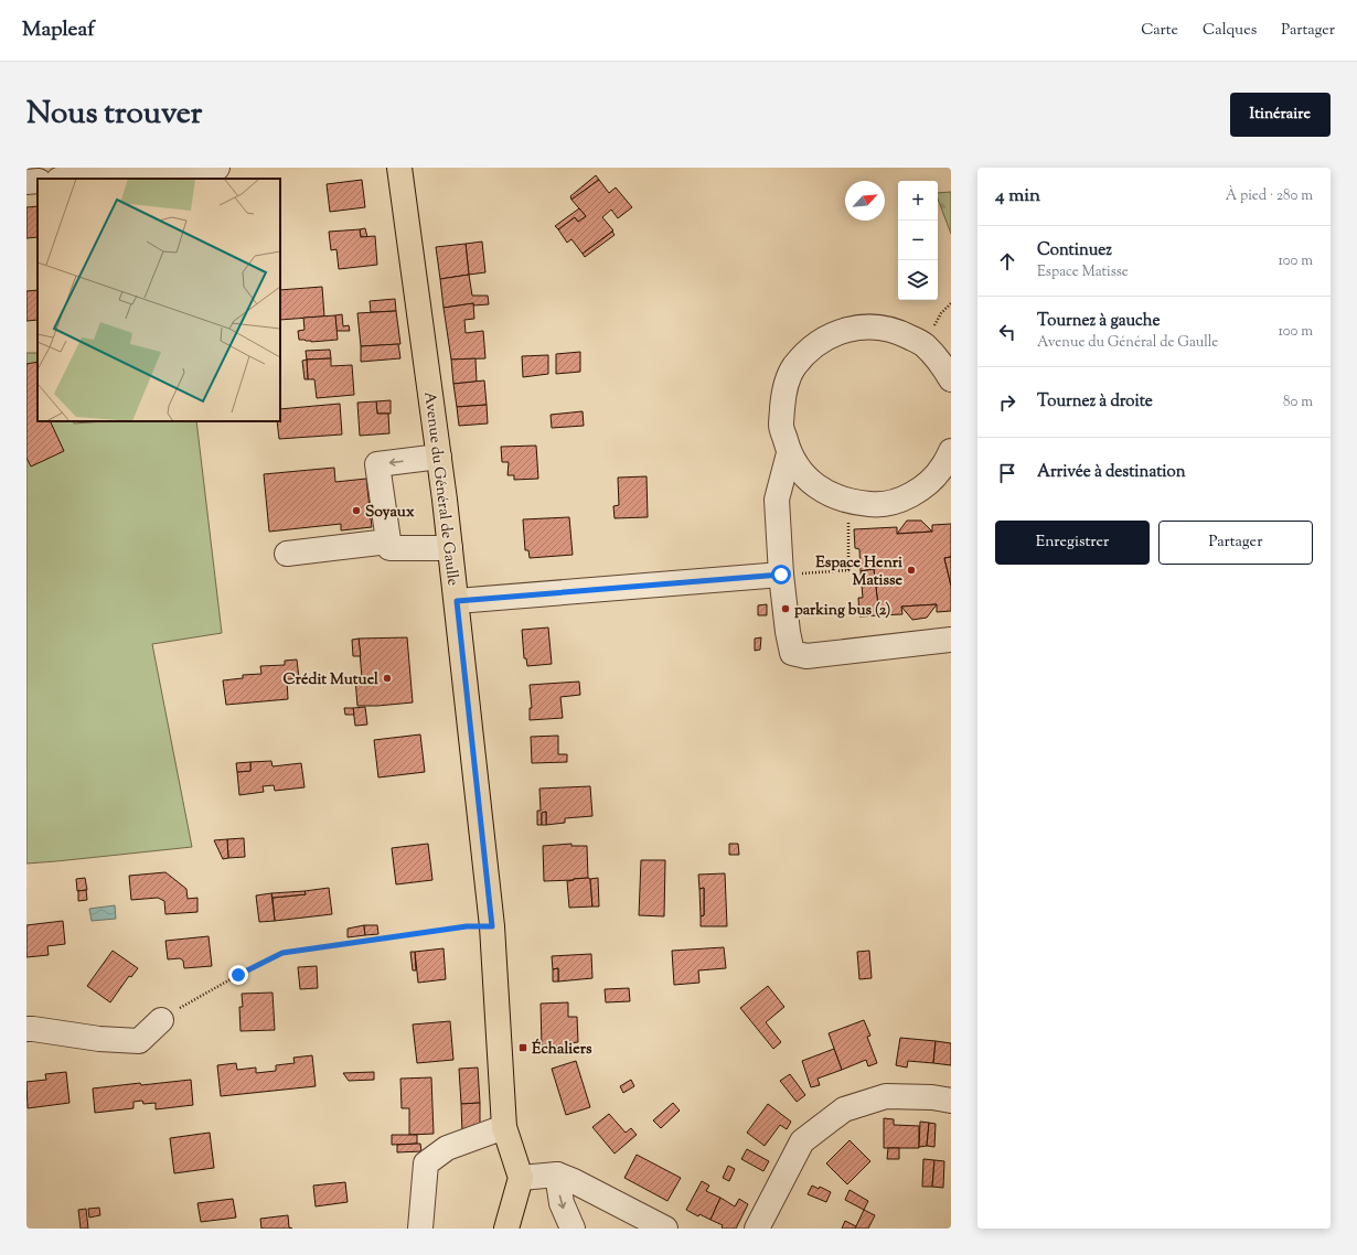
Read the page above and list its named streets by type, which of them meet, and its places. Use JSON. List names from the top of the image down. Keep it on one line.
{"streets":{"main road":["Avenue du Général de Gaulle"]},"places":{"other":["Soyaux","Espace Henri Matisse","parking bus (2)","Crédit Mutuel"],"transit":["Échaliers"]},"north":"top right","page":{"header":"Mapleaf","nav":["Carte","Calques","Partager"],"title":"Nous trouver","buttons":["Itinéraire",["Enregistrer","Partager"]],"heading":["4 min","À pied · 280 m"],"map_buttons":["+","−"],"list":[["Continuez","Espace Matisse","100 m"],["Tournez à gauche","Avenue du Général de Gaulle","100 m"],["Tournez à droite","80 m"],"Arrivée à destination"]}}
